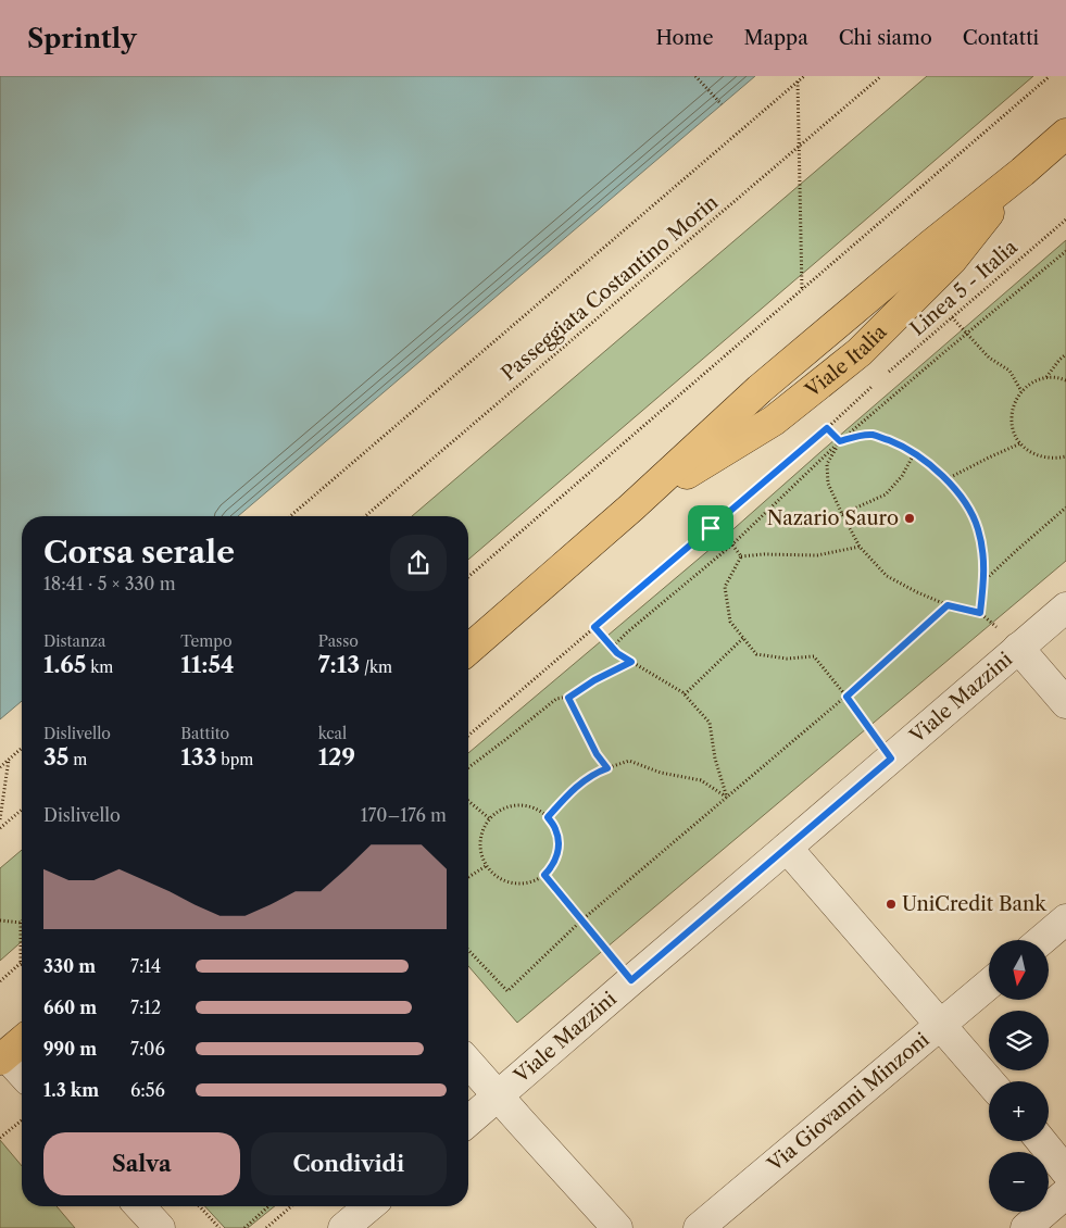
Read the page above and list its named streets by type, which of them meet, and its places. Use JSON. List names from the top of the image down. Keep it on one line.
{"streets":{"main road":["Viale Italia"],"street":["Viale Mazzini","Via Giovanni Minzoni"],"path":["Passeggiata Costantino Morin","Linea 5 - Italia"]},"places":["Nazario Sauro","UniCredit Bank"],"north":"bottom","page":{"header":"Sprintly","nav":["Home","Mappa","Chi siamo","Contatti"],"heading":["Corsa serale","18:41 · 5 × 330 m"],"stats":[["Distanza","1.65 km"],["Tempo","11:54"],["Passo","7:13 /km"],["Dislivello","35 m"],["Battito","133 bpm"],["kcal","129"]],"chart":["Dislivello","170–176 m"],"map_buttons":["+","−"],"list":[{"name":"330 m","note":"7:14"},{"name":"660 m","note":"7:12"},{"name":"990 m","note":"7:06"},{"name":"1.3 km","note":"6:56"}],"buttons":["Salva","Condividi"]}}
